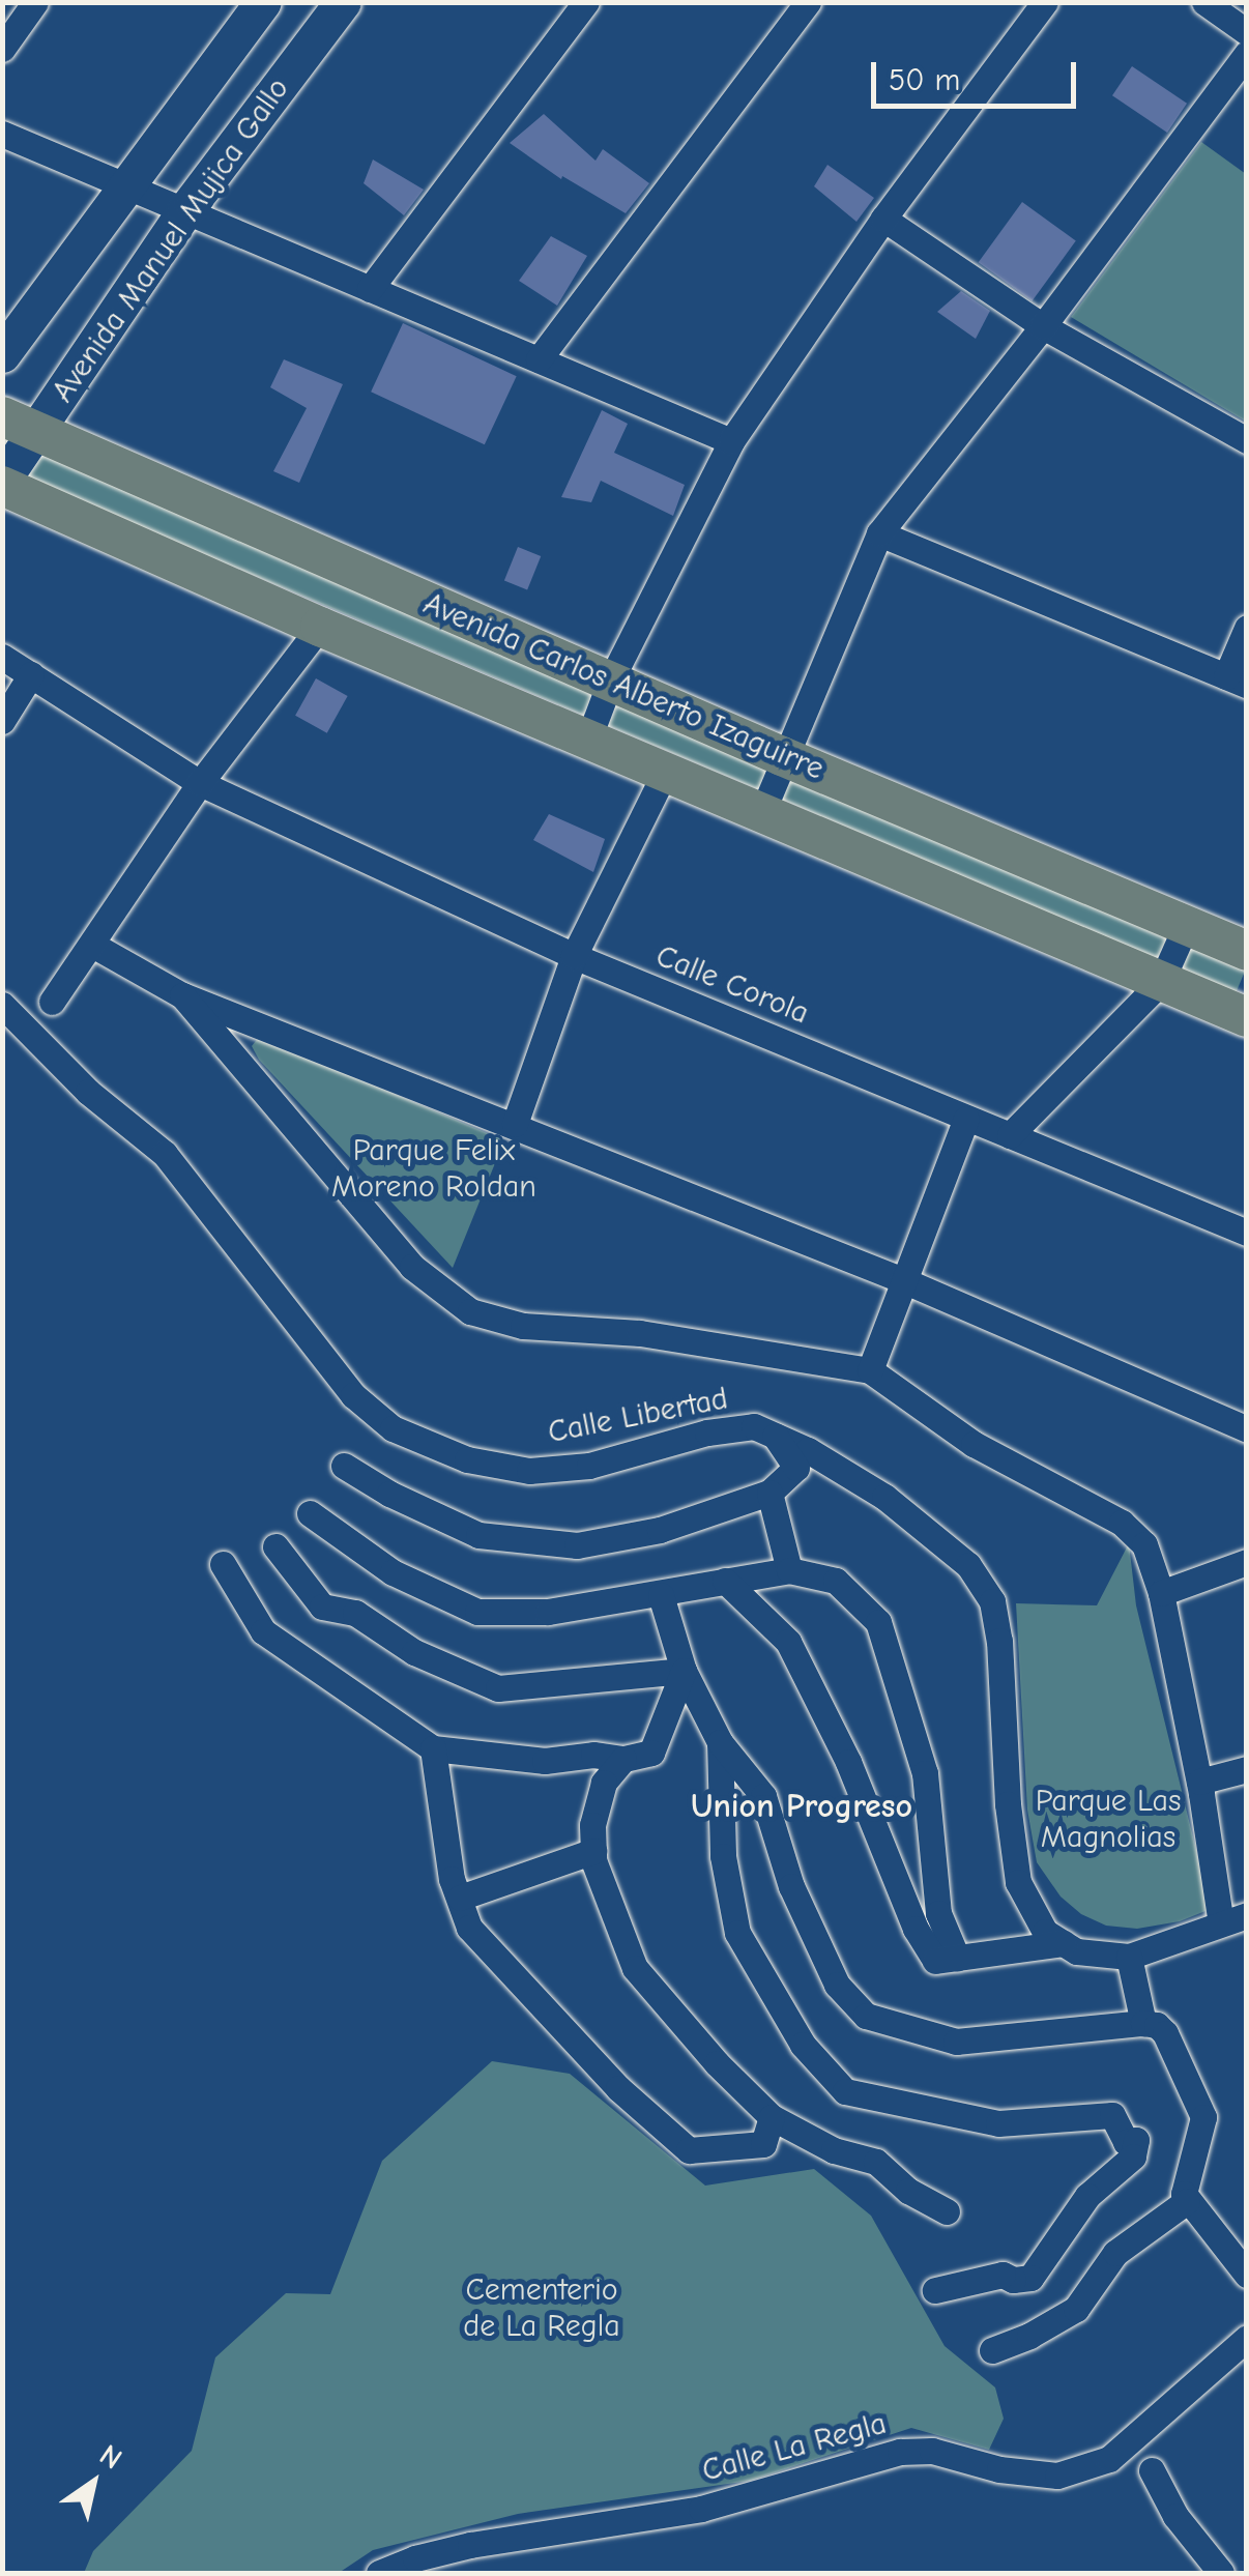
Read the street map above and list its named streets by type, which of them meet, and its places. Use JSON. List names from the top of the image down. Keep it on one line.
{"streets":{"main road":["Avenida Carlos Alberto Izaguirre"],"street":["Avenida Manuel Mujica Gallo","Calle Corola","Calle Libertad","Calle La Regla"]},"crossings":[["Avenida Manuel Mujica Gallo","Avenida Carlos Alberto Izaguirre"]],"districts":["Union Progreso"],"parks":["Parque Felix Moreno Roldan","Parque Las Magnolias","Cementerio de La Regla"],"scale_bar":"50 m","north":"top right"}
